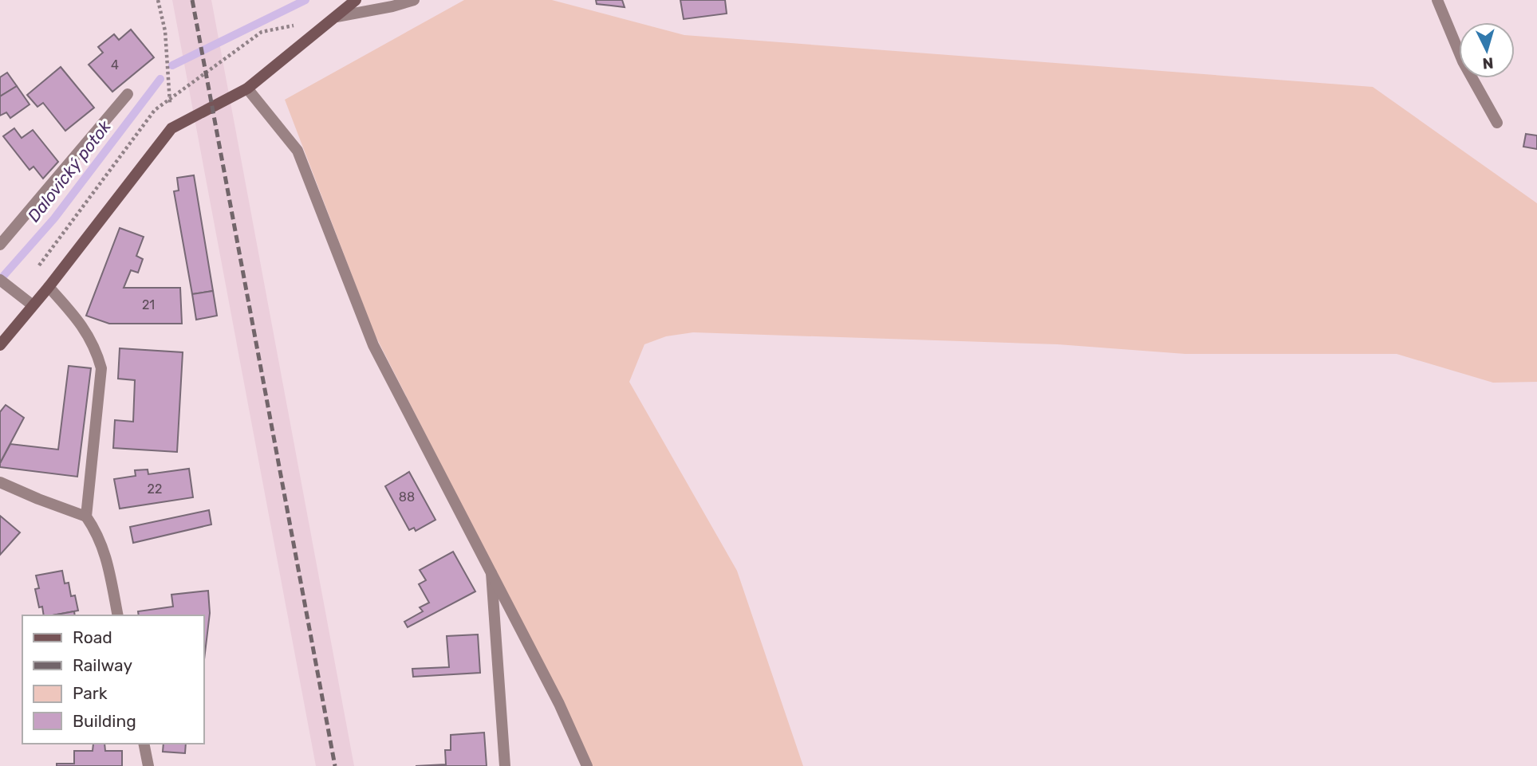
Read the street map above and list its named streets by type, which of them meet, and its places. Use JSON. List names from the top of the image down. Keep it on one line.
{"water":["Dalovický potok"],"house_numbers":["4","21","22","88"],"legend":["Road","Railway","Park","Building"],"north":"bottom"}
